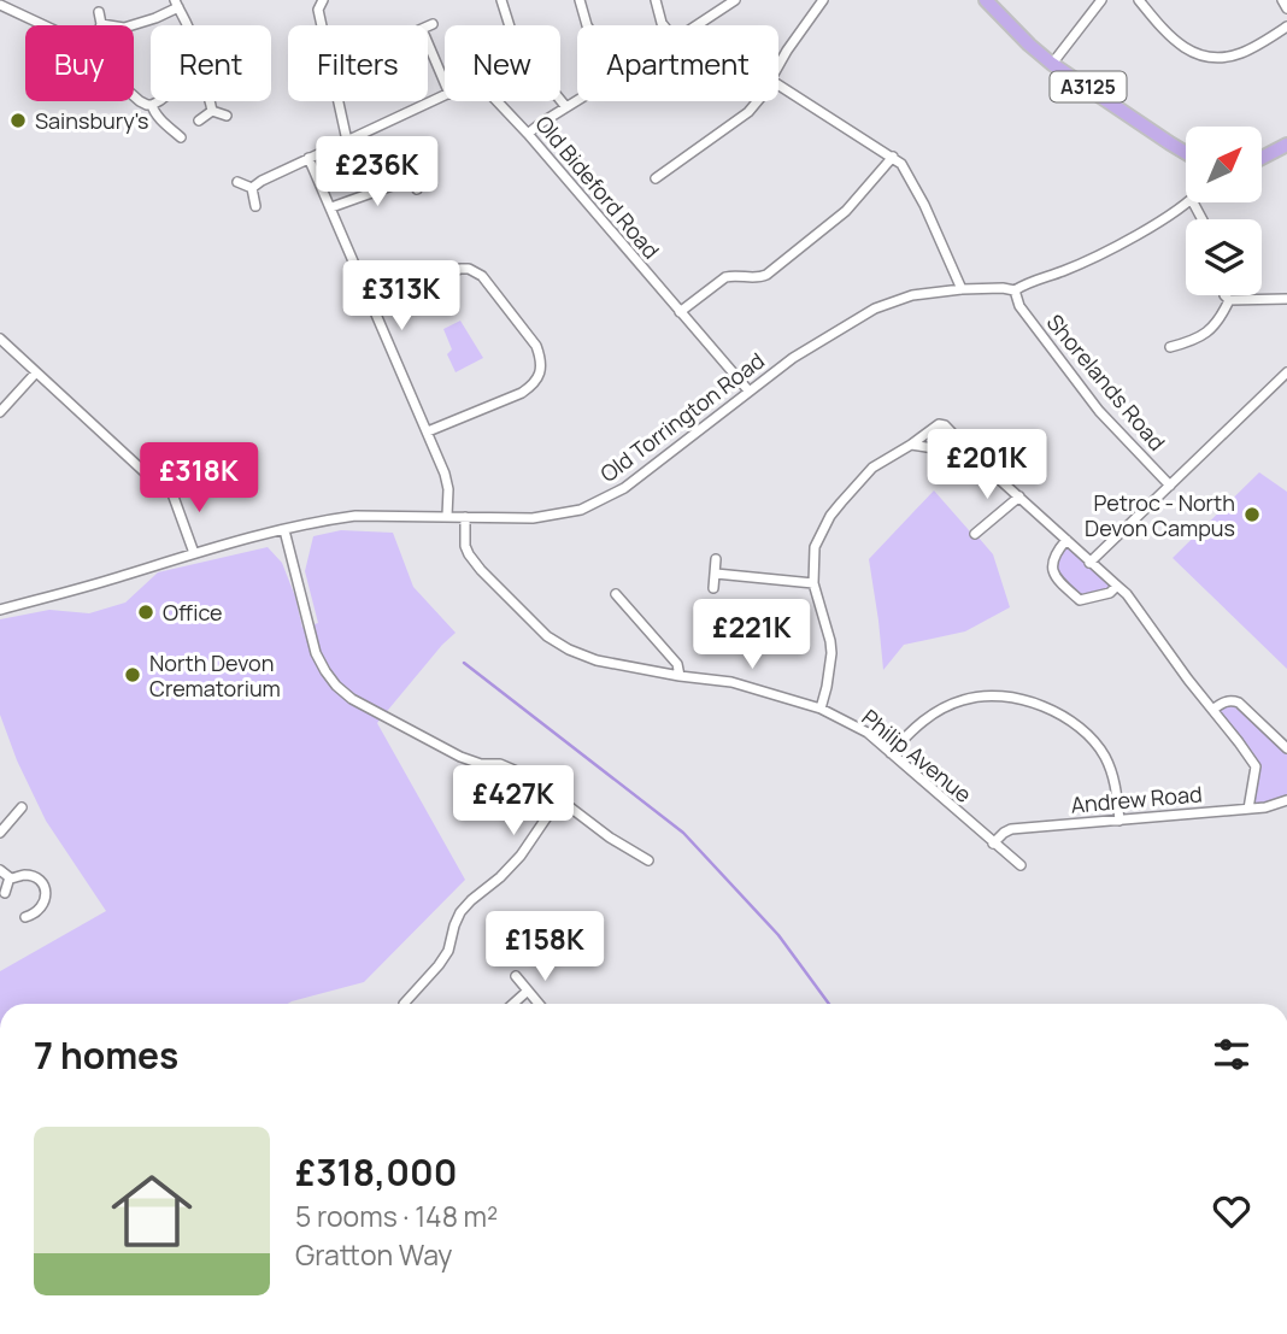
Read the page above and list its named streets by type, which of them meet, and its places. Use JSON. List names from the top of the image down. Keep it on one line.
{"streets":{"main road":["A3125"],"street":["Old Bideford Road","Shorelands Road","Old Torrington Road","Philip Avenue","Andrew Road"]},"crossings":[["Old Bideford Road","Old Torrington Road"],["Shorelands Road","Old Torrington Road"],["Old Torrington Road","Philip Avenue"],["Philip Avenue","Andrew Road"]],"places":["Sainsbury's","Petroc - North Devon Campus","Office","North Devon Crematorium"],"north":"top right","page":{"chip":["Buy","Rent","Filters","New","Apartment"],"price":["£236K","£313K","£201K","£318K","£221K","£427K","£158K"],"heading":"7 homes","list":[{"name":"£318,000","note":"5 rooms · 148 m² · Gratton Way"}]}}
